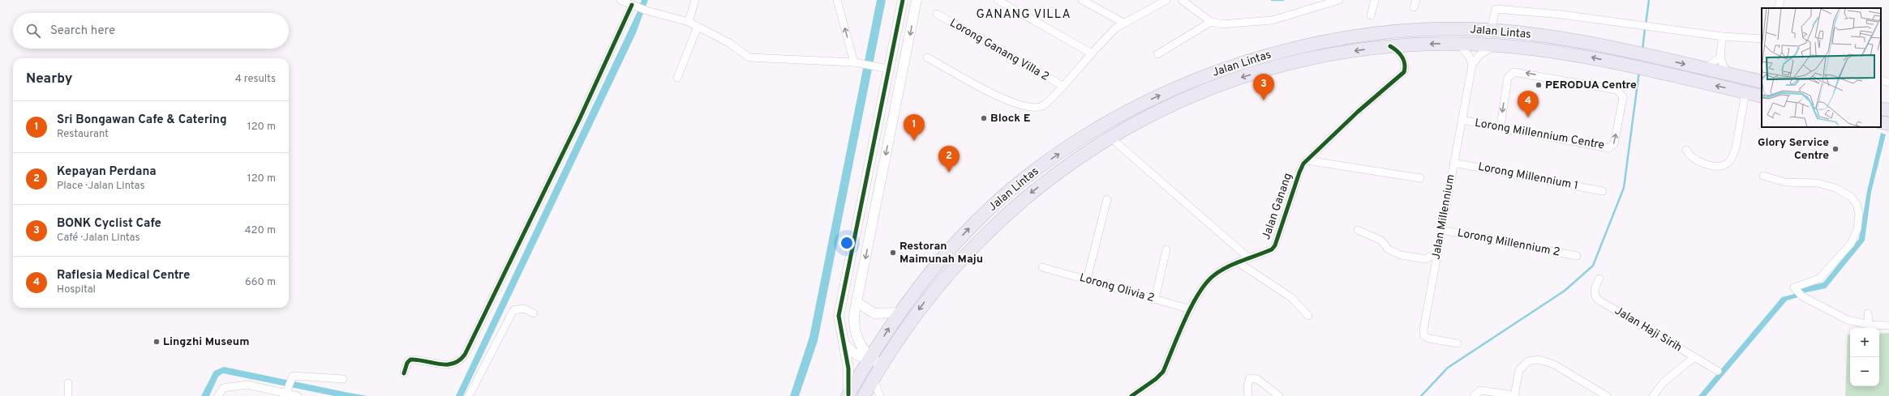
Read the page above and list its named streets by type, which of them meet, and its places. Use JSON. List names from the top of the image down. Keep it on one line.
{"streets":{"highway":["Jalan Lintas"],"street":["Lorong Ganang Villa 2","Lorong Millennium Centre","Lorong Millennium 1","Jalan Ganang","Jalan Millennium","Lorong Millennium 2","Lorong Olivia 2","Jalan Haji Sirih"]},"crossings":[["Jalan Lintas","Jalan Ganang"],["Lorong Millennium Centre","Jalan Millennium"],["Lorong Millennium 1","Jalan Millennium"],["Jalan Ganang","Lorong Olivia 2"],["Jalan Millennium","Lorong Millennium 2"]],"districts":["GANANG VILLA"],"places":["PERODUA Centre","Block E","Glory Service Centre","Restoran Maimunah Maju","Lingzhi Museum"],"page":{"search":"Search here","heading":["Nearby","4 results"],"pins":["3","4","1","2"],"list":[{"mark":"1","name":"Sri Bongawan Cafe & Catering","note":"Restaurant","value":"120 m"},{"mark":"2","name":"Kepayan Perdana","note":"Place · Jalan Lintas","value":"120 m"},{"mark":"3","name":"BONK Cyclist Cafe","note":"Café · Jalan Lintas","value":"420 m"},{"mark":"4","name":"Raflesia Medical Centre","note":"Hospital","value":"660 m"}],"map_buttons":["+","−"]}}
